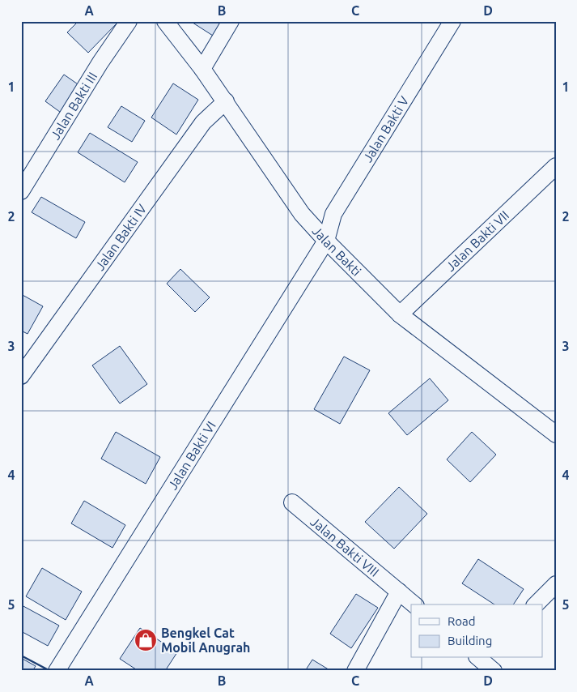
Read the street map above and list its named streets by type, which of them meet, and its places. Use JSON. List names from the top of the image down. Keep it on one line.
{"streets":{"street":["Jalan Bakti III","Jalan Bakti V","Jalan Bakti IV","Jalan Bakti VII","Jalan Bakti","Jalan Bakti VI","Jalan Bakti VIII"]},"crossings":[["Jalan Bakti V","Jalan Bakti"],["Jalan Bakti V","Jalan Bakti VI"],["Jalan Bakti IV","Jalan Bakti"],["Jalan Bakti VII","Jalan Bakti"],["Jalan Bakti","Jalan Bakti VI"]],"places":{"shop":["Bengkel Cat Mobil Anugrah"]},"legend":["Road","Building"],"grid":{"columns":["A","B","C","D"],"rows":["1","2","3","4","5"]}}
